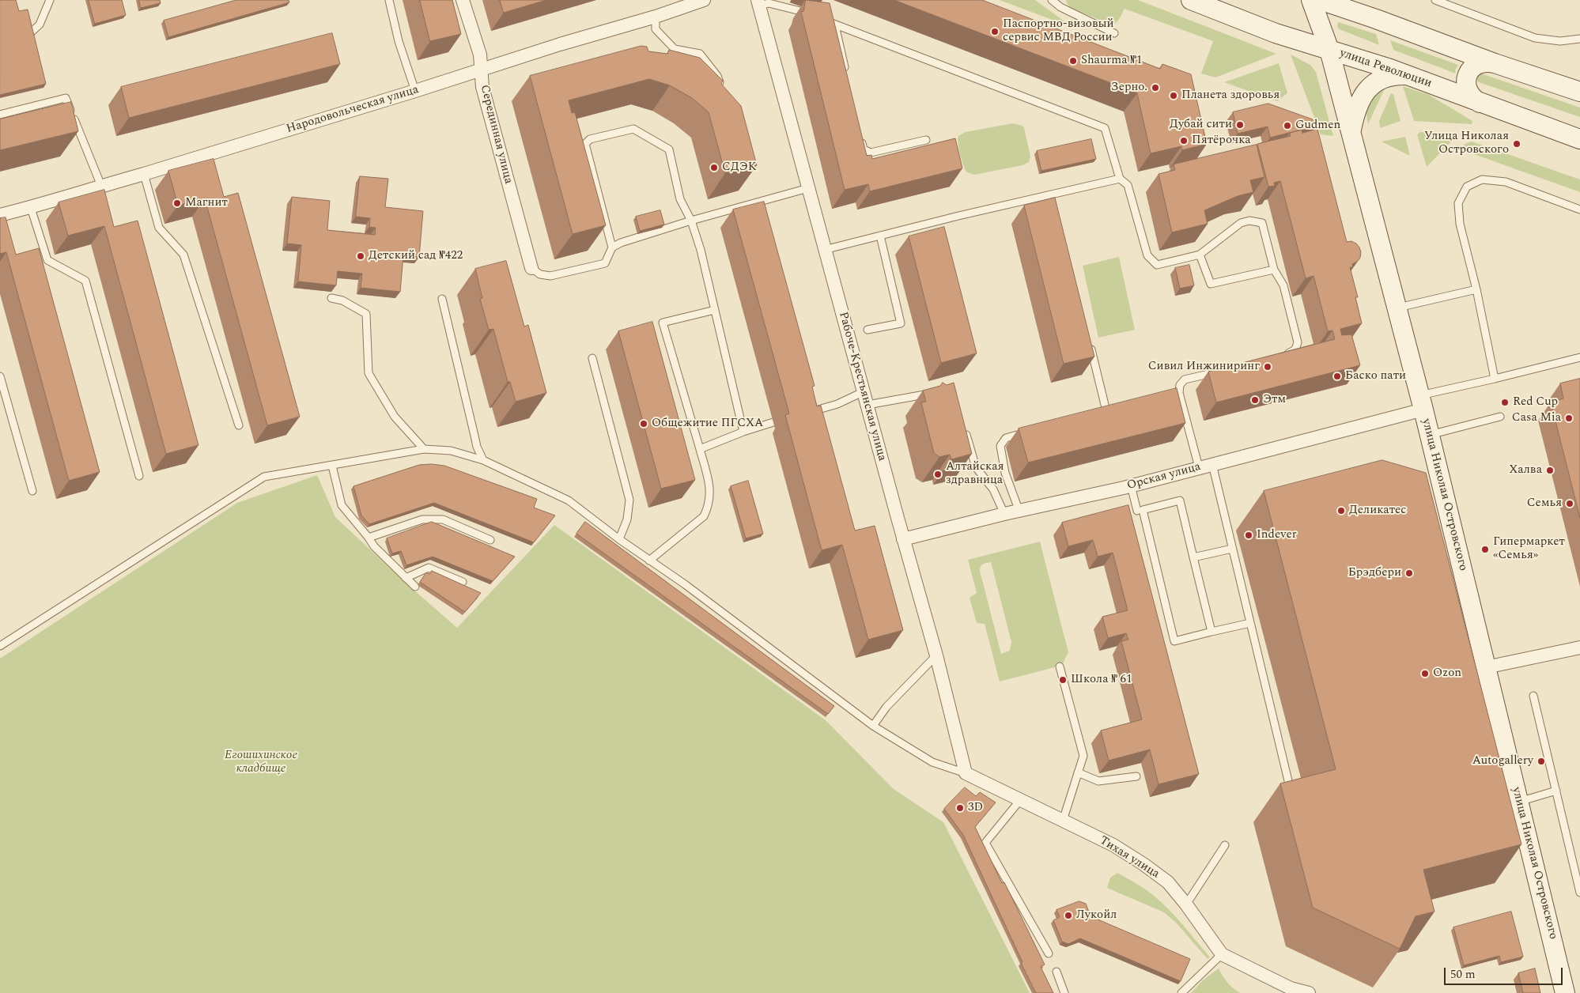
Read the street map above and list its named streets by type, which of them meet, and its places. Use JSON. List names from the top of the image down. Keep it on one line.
{"streets":{"main road":["улица Революции","улица Николая Островского"],"street":["Народовольческая улица","Серединная улица","Рабоче-Крестьянская улица","Орская улица","Тихая улица"]},"crossings":[["улица Революции","улица Николая Островского"],["Народовольческая улица","Серединная улица"],["Рабоче-Крестьянская улица","Орская улица"],["Рабоче-Крестьянская улица","Тихая улица"],["Орская улица","улица Николая Островского"]],"parks":["Егошихинское кладбище"],"places":["Паспортно-визовый сервис МВД России","Shaurma №1","Зерно.","Планета здоровья","Дубай сити","Gudmen","Пятёрочка","Улица Николая Островского","СДЭК","Магнит","Детский сад №422","Сивил Инжиниринг","Баско пати","Этм","Red Cup","Casa Mia","Общежитие ПГСХА","Халва","Алтайская здравница","Семья","Деликатес","Indever","Гипермаркет «Семья»","Брэдбери","Ozon","Школа № 61","Autogallery","3D","Лукойл"],"scale_bar":"50 m"}
